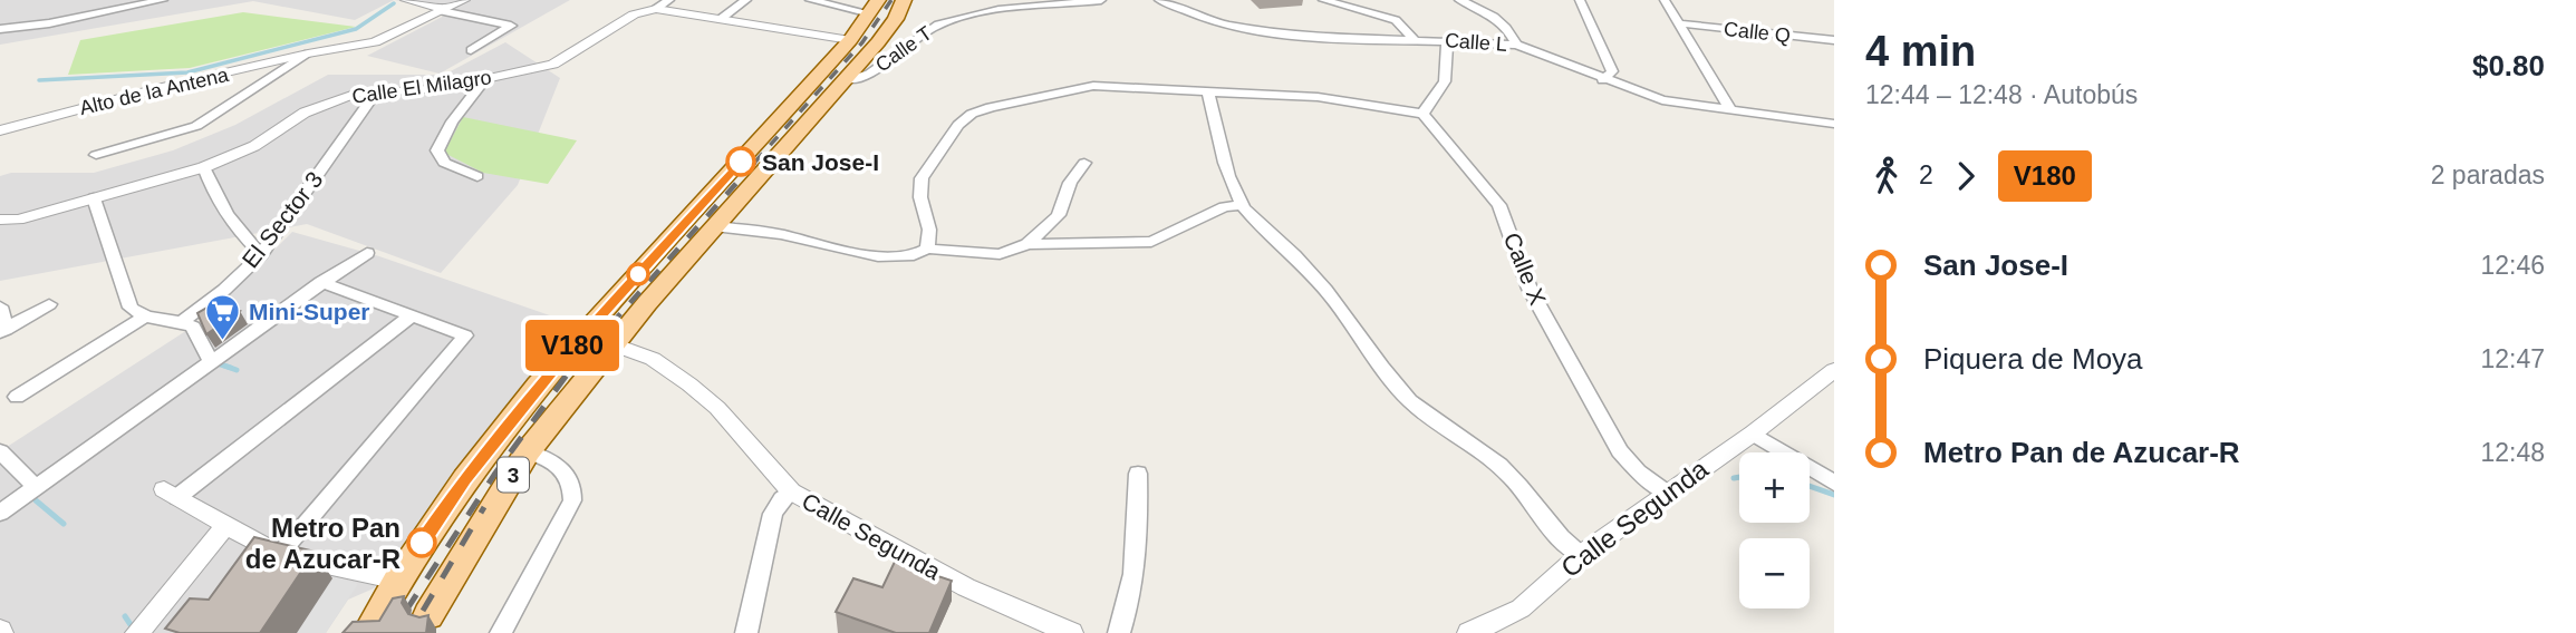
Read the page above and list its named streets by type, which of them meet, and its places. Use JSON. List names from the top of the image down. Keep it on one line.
{"streets":{"main road":["3"],"street":["Calle Q","Calle L","Calle T","Calle El Milagro","Alto de la Antena","El Sector 3","Calle X","Calle Segunda"]},"crossings":[["Calle T","3"],["Calle X","Calle Segunda"],["3","Calle Segunda"]],"places":{"other":["San Jose-I","Metro Pan de Azucar-R"],"supermarket":["Mini-Super"]},"lines":["bus line V180"],"page":{"on_map":"V180","heading":["4 min","12:44 – 12:48 · Autobús","$0.80"],"legs":["2","V180","2 paradas"],"list":[{"name":"San Jose-I","value":"12:46"},{"name":"Piquera de Moya","value":"12:47"},{"name":"Metro Pan de Azucar-R","value":"12:48"}],"map_buttons":["+","−"]}}
